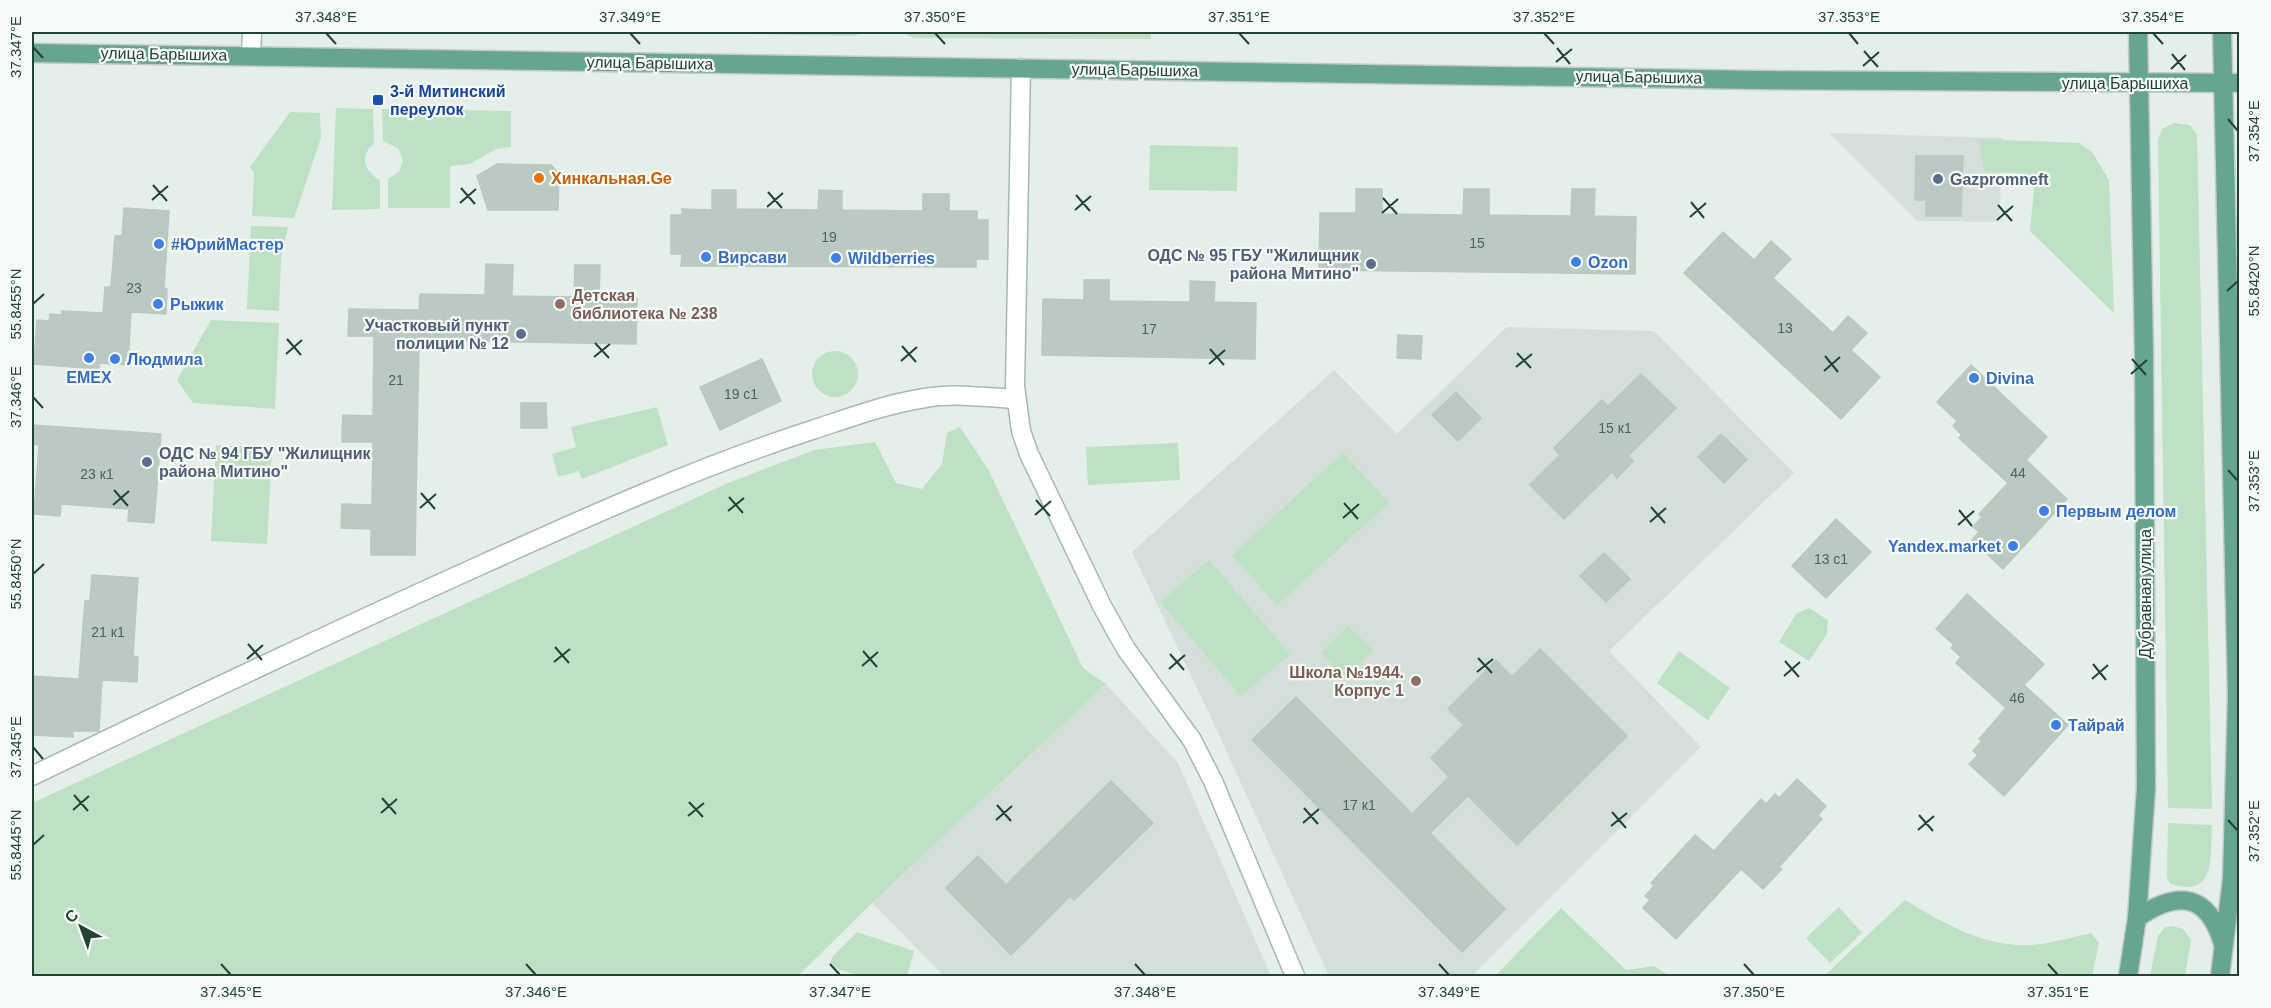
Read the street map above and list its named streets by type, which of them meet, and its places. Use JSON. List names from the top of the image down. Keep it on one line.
{"streets":{"main road":["улица Барышиха","Дубравная улица"]},"crossings":[["улица Барышиха","Дубравная улица"]],"places":{"transit":["3-й Митинский переулок"],"other":["Хинкальная.Ge","Gazpromneft","#ЮрийМастер","Вирсави","Wildberries","Ozon","ОДС № 95 ГБУ \"Жилищник района Митино\"","Рыжик","Детская библиотека № 238","Участковый пункт полиции № 12","EMEX","Людмила","Divina","ОДС № 94 ГБУ \"Жилищник района Митино\"","Первым делом","Yandex.market","Школа №1944. Корпус 1","Тайрай"]},"house_numbers":["19","15","23","13","17","21","19 с1","15 к1","44","23 к1","13 с1","21 к1","46","17 к1"],"north":"top left","coordinates":["37.348°E","37.349°E","37.350°E","37.351°E","37.352°E","37.353°E","37.354°E","37.347°E","55.8420°N","55.8455°N","37.346°E","55.8450°N","37.345°E","55.8445°N"]}
